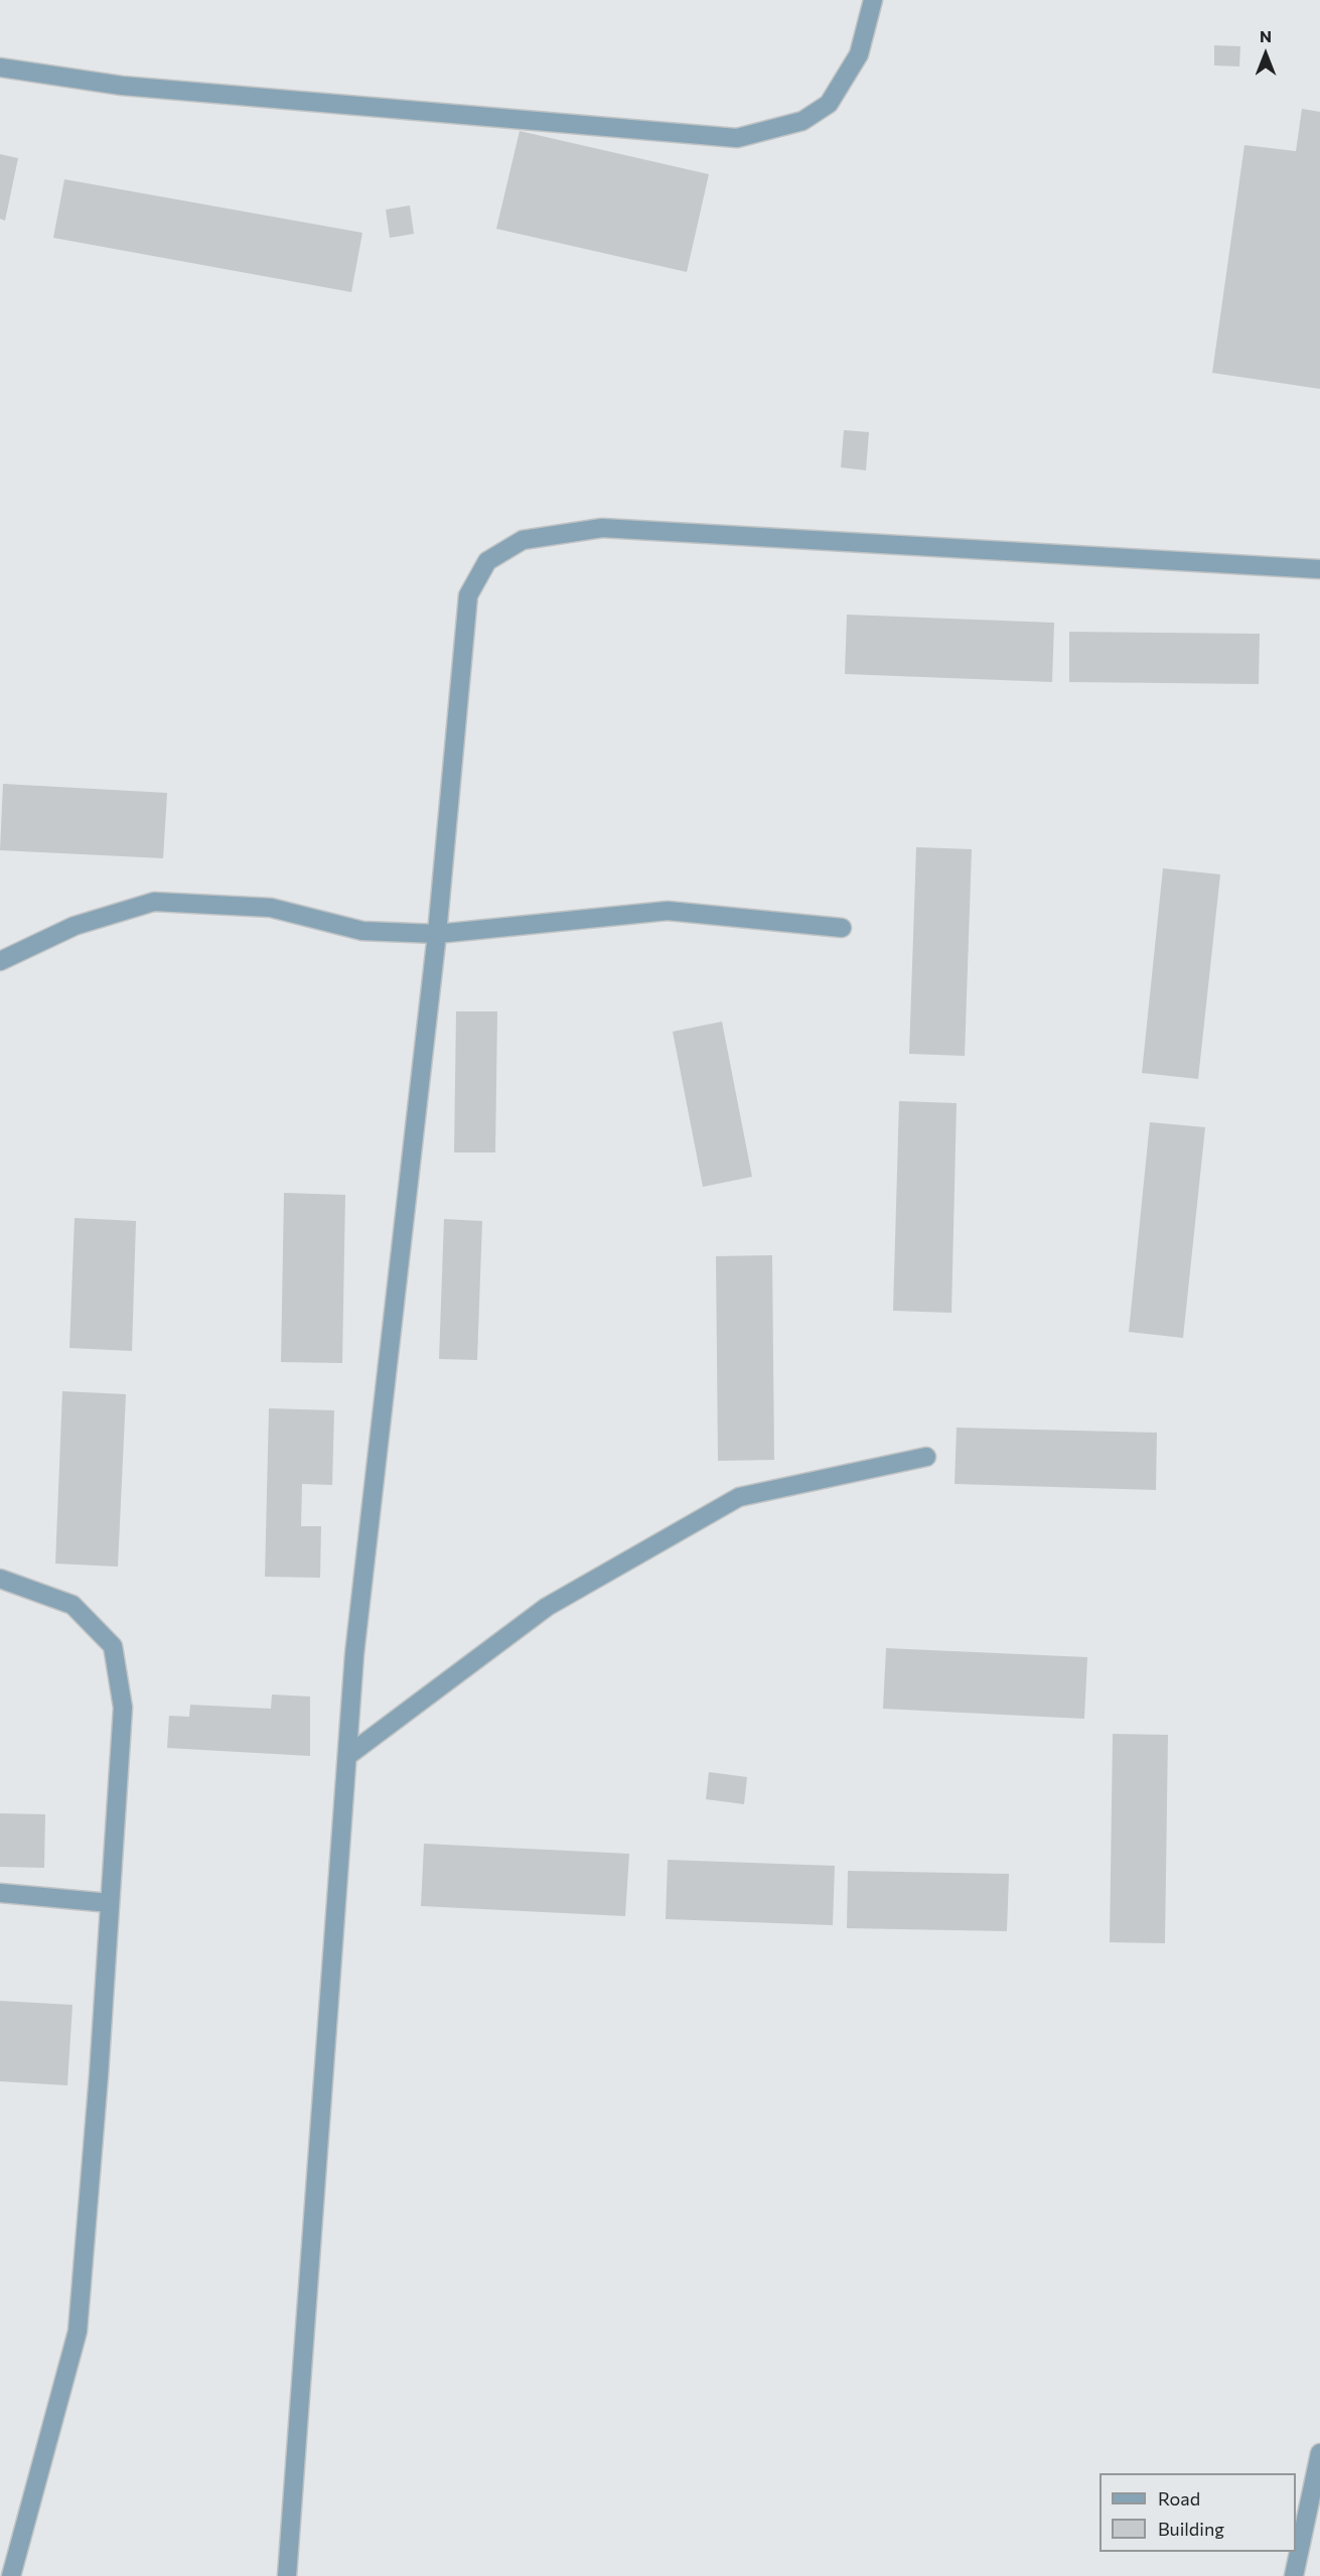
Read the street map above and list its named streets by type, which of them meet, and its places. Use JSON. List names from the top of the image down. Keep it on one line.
{"legend":["Road","Building"],"north":"top"}
